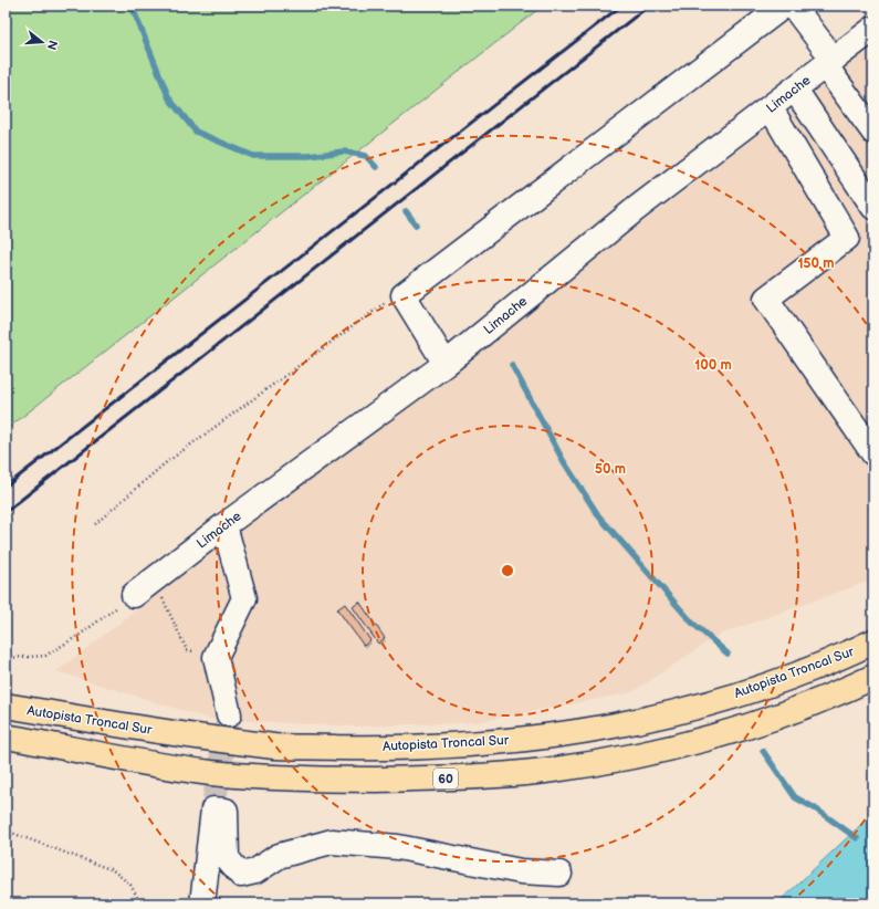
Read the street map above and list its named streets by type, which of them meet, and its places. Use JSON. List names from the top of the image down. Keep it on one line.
{"streets":{"highway":["Autopista Troncal Sur","60"],"street":["Limache"]},"north":"right","rings":["150 m","100 m","50 m"]}
